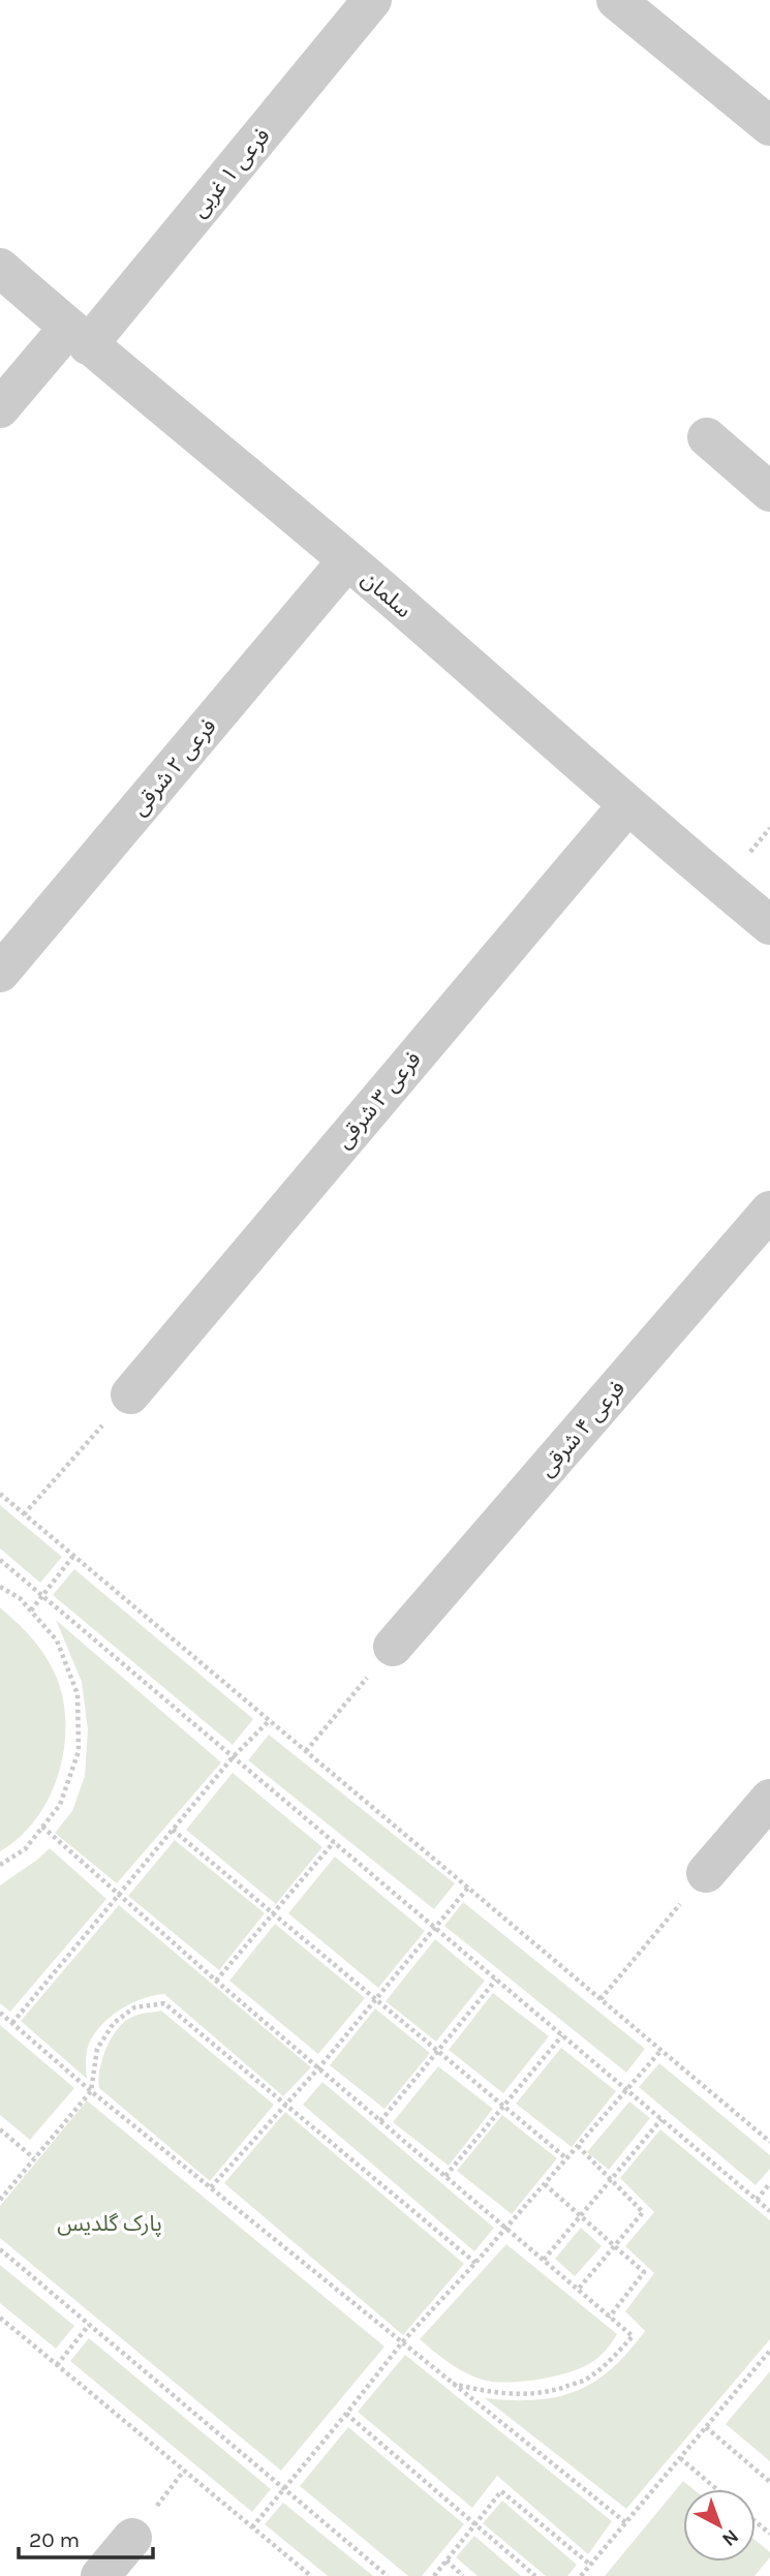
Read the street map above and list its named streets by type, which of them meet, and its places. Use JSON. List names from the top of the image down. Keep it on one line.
{"streets":{"street":["فرعی ۱ غربی","سلمان","فرعی ۲ شرقی","فرعی ۳ شرقی","فرعی ۴ شرقی"]},"crossings":[["فرعی ۱ غربی","سلمان"],["سلمان","فرعی ۲ شرقی"],["سلمان","فرعی ۳ شرقی"]],"parks":["پارک گلدیس"],"scale_bar":"20 m","north":"bottom right"}
